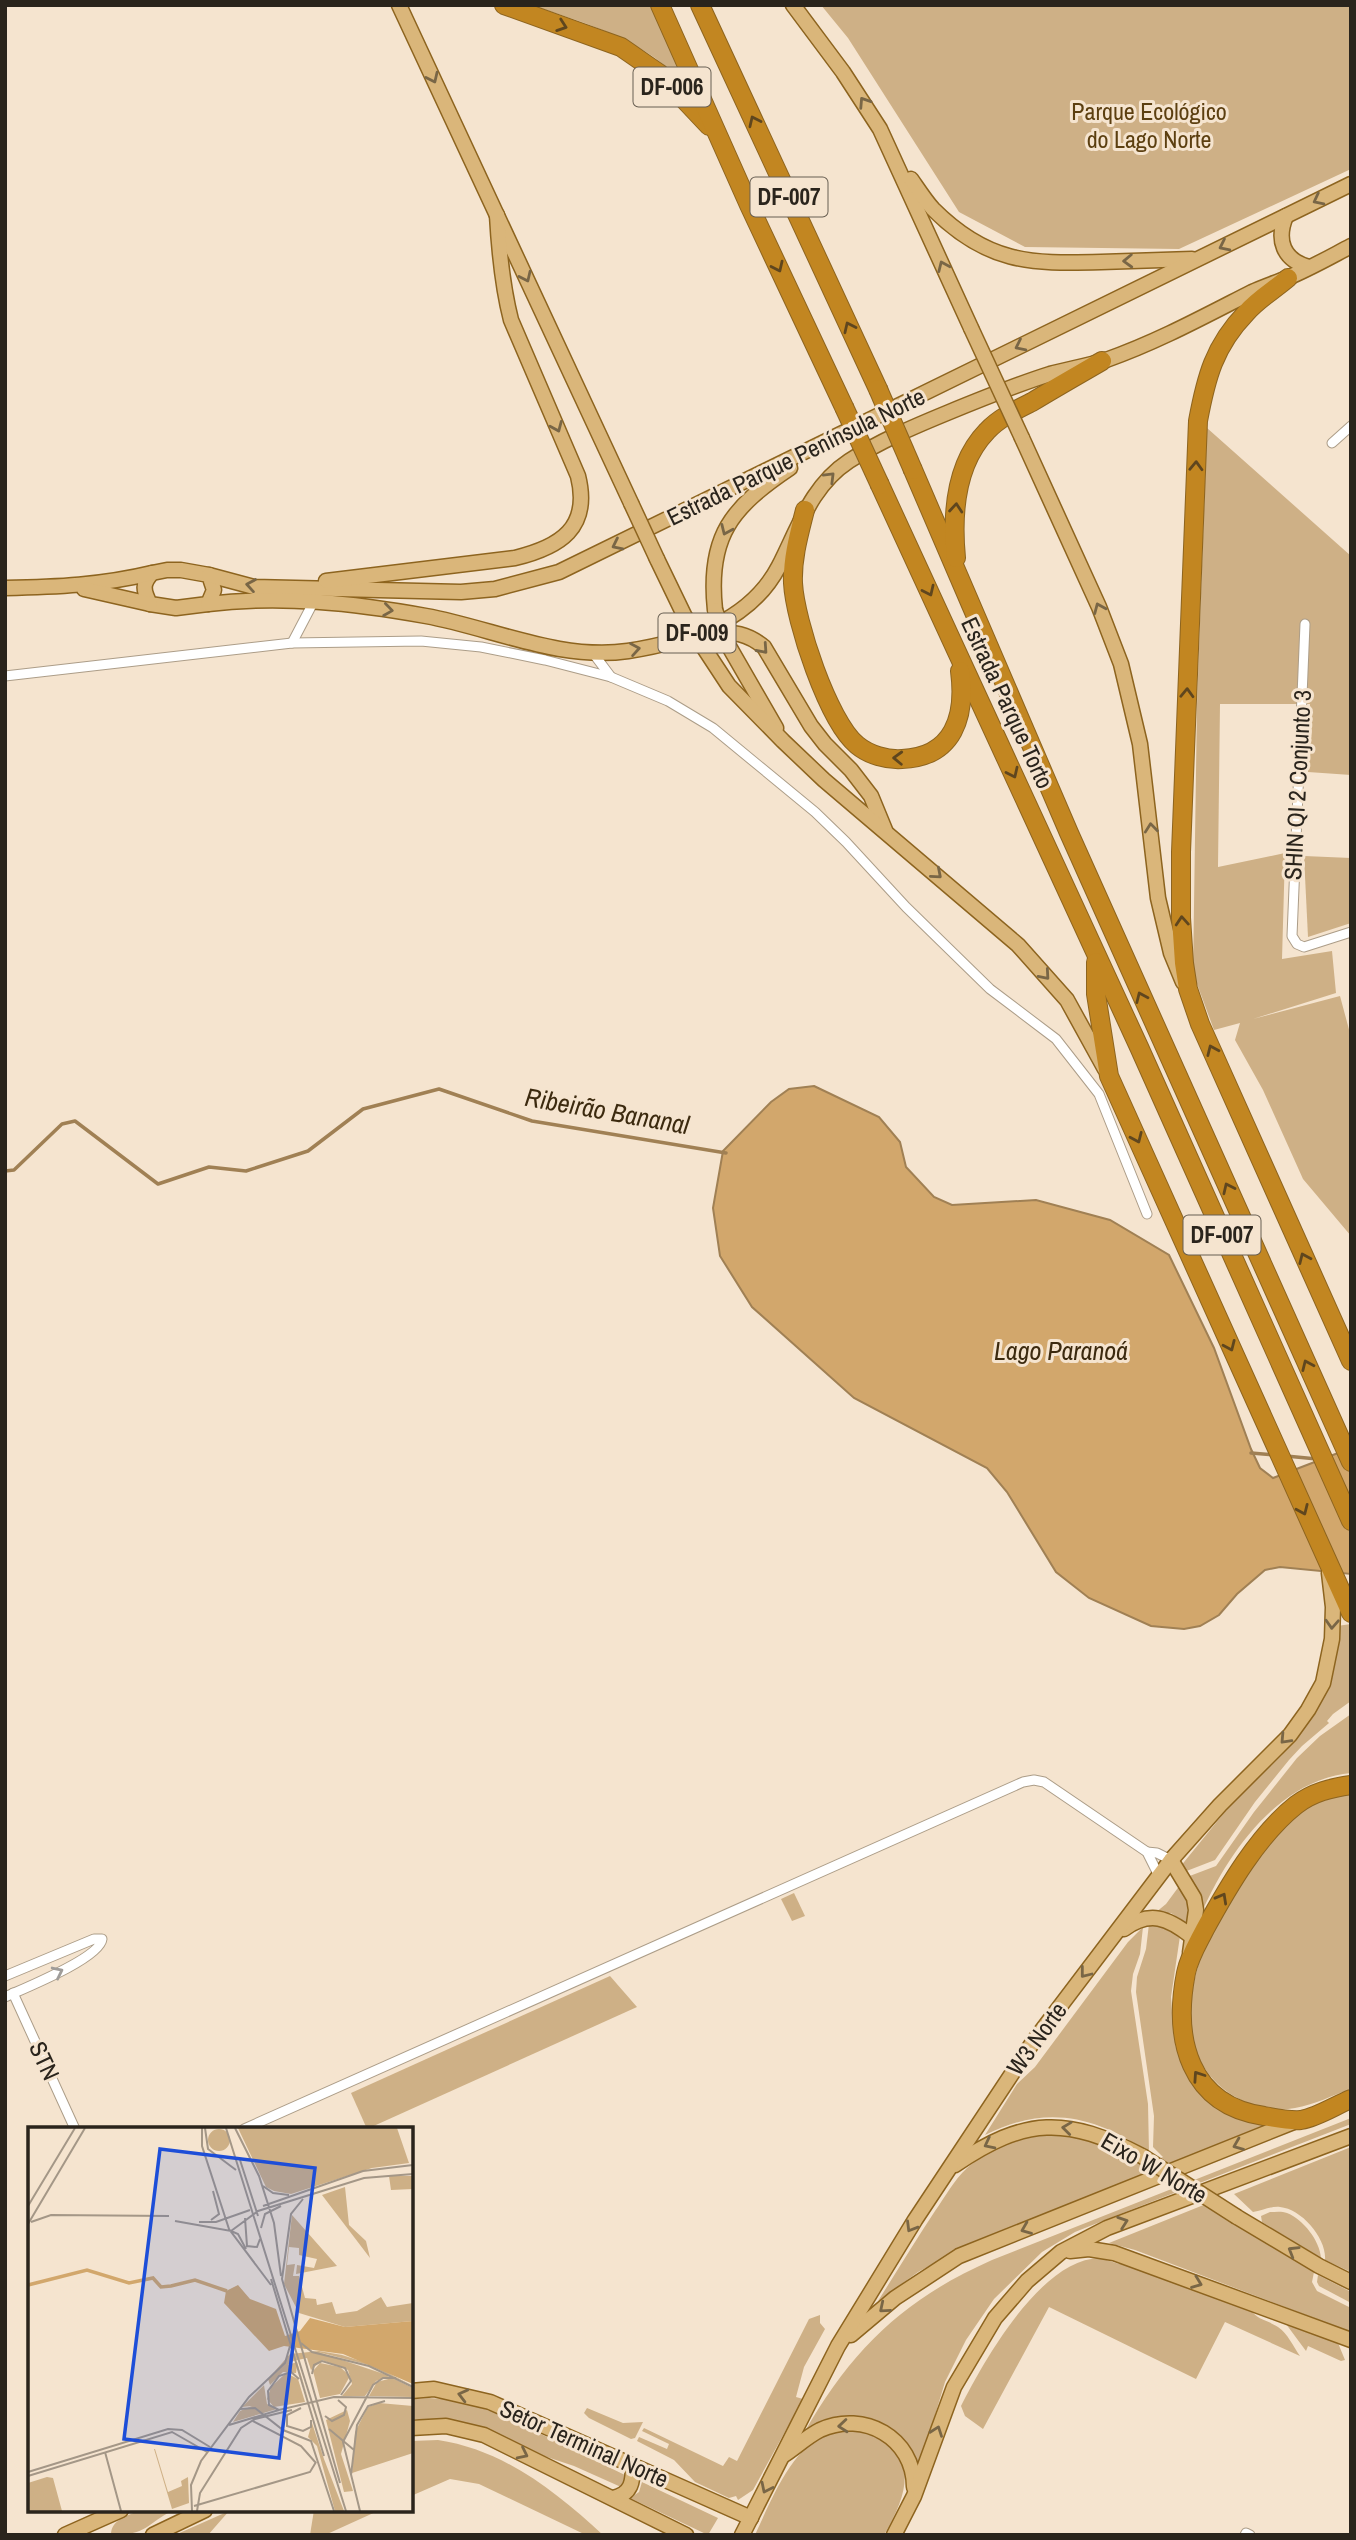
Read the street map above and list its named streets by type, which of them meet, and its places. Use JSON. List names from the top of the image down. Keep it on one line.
{"streets":{"highway":["DF-006","DF-007","Estrada Parque Torto"],"main road":["Estrada Parque Península Norte","DF-009","W3 Norte","Eixo W Norte","Setor Terminal Norte"],"street":["SHIN QI 2 Conjunto 3","STN"]},"crossings":[["DF-006","Estrada Parque Torto"],["Estrada Parque Península Norte","DF-009"],["W3 Norte","Eixo W Norte"],["W3 Norte","Setor Terminal Norte"]],"one_way":["W3 Norte"],"water":["Ribeirão Bananal","Lago Paranoá"],"parks":["Parque Ecológico do Lago Norte"]}
